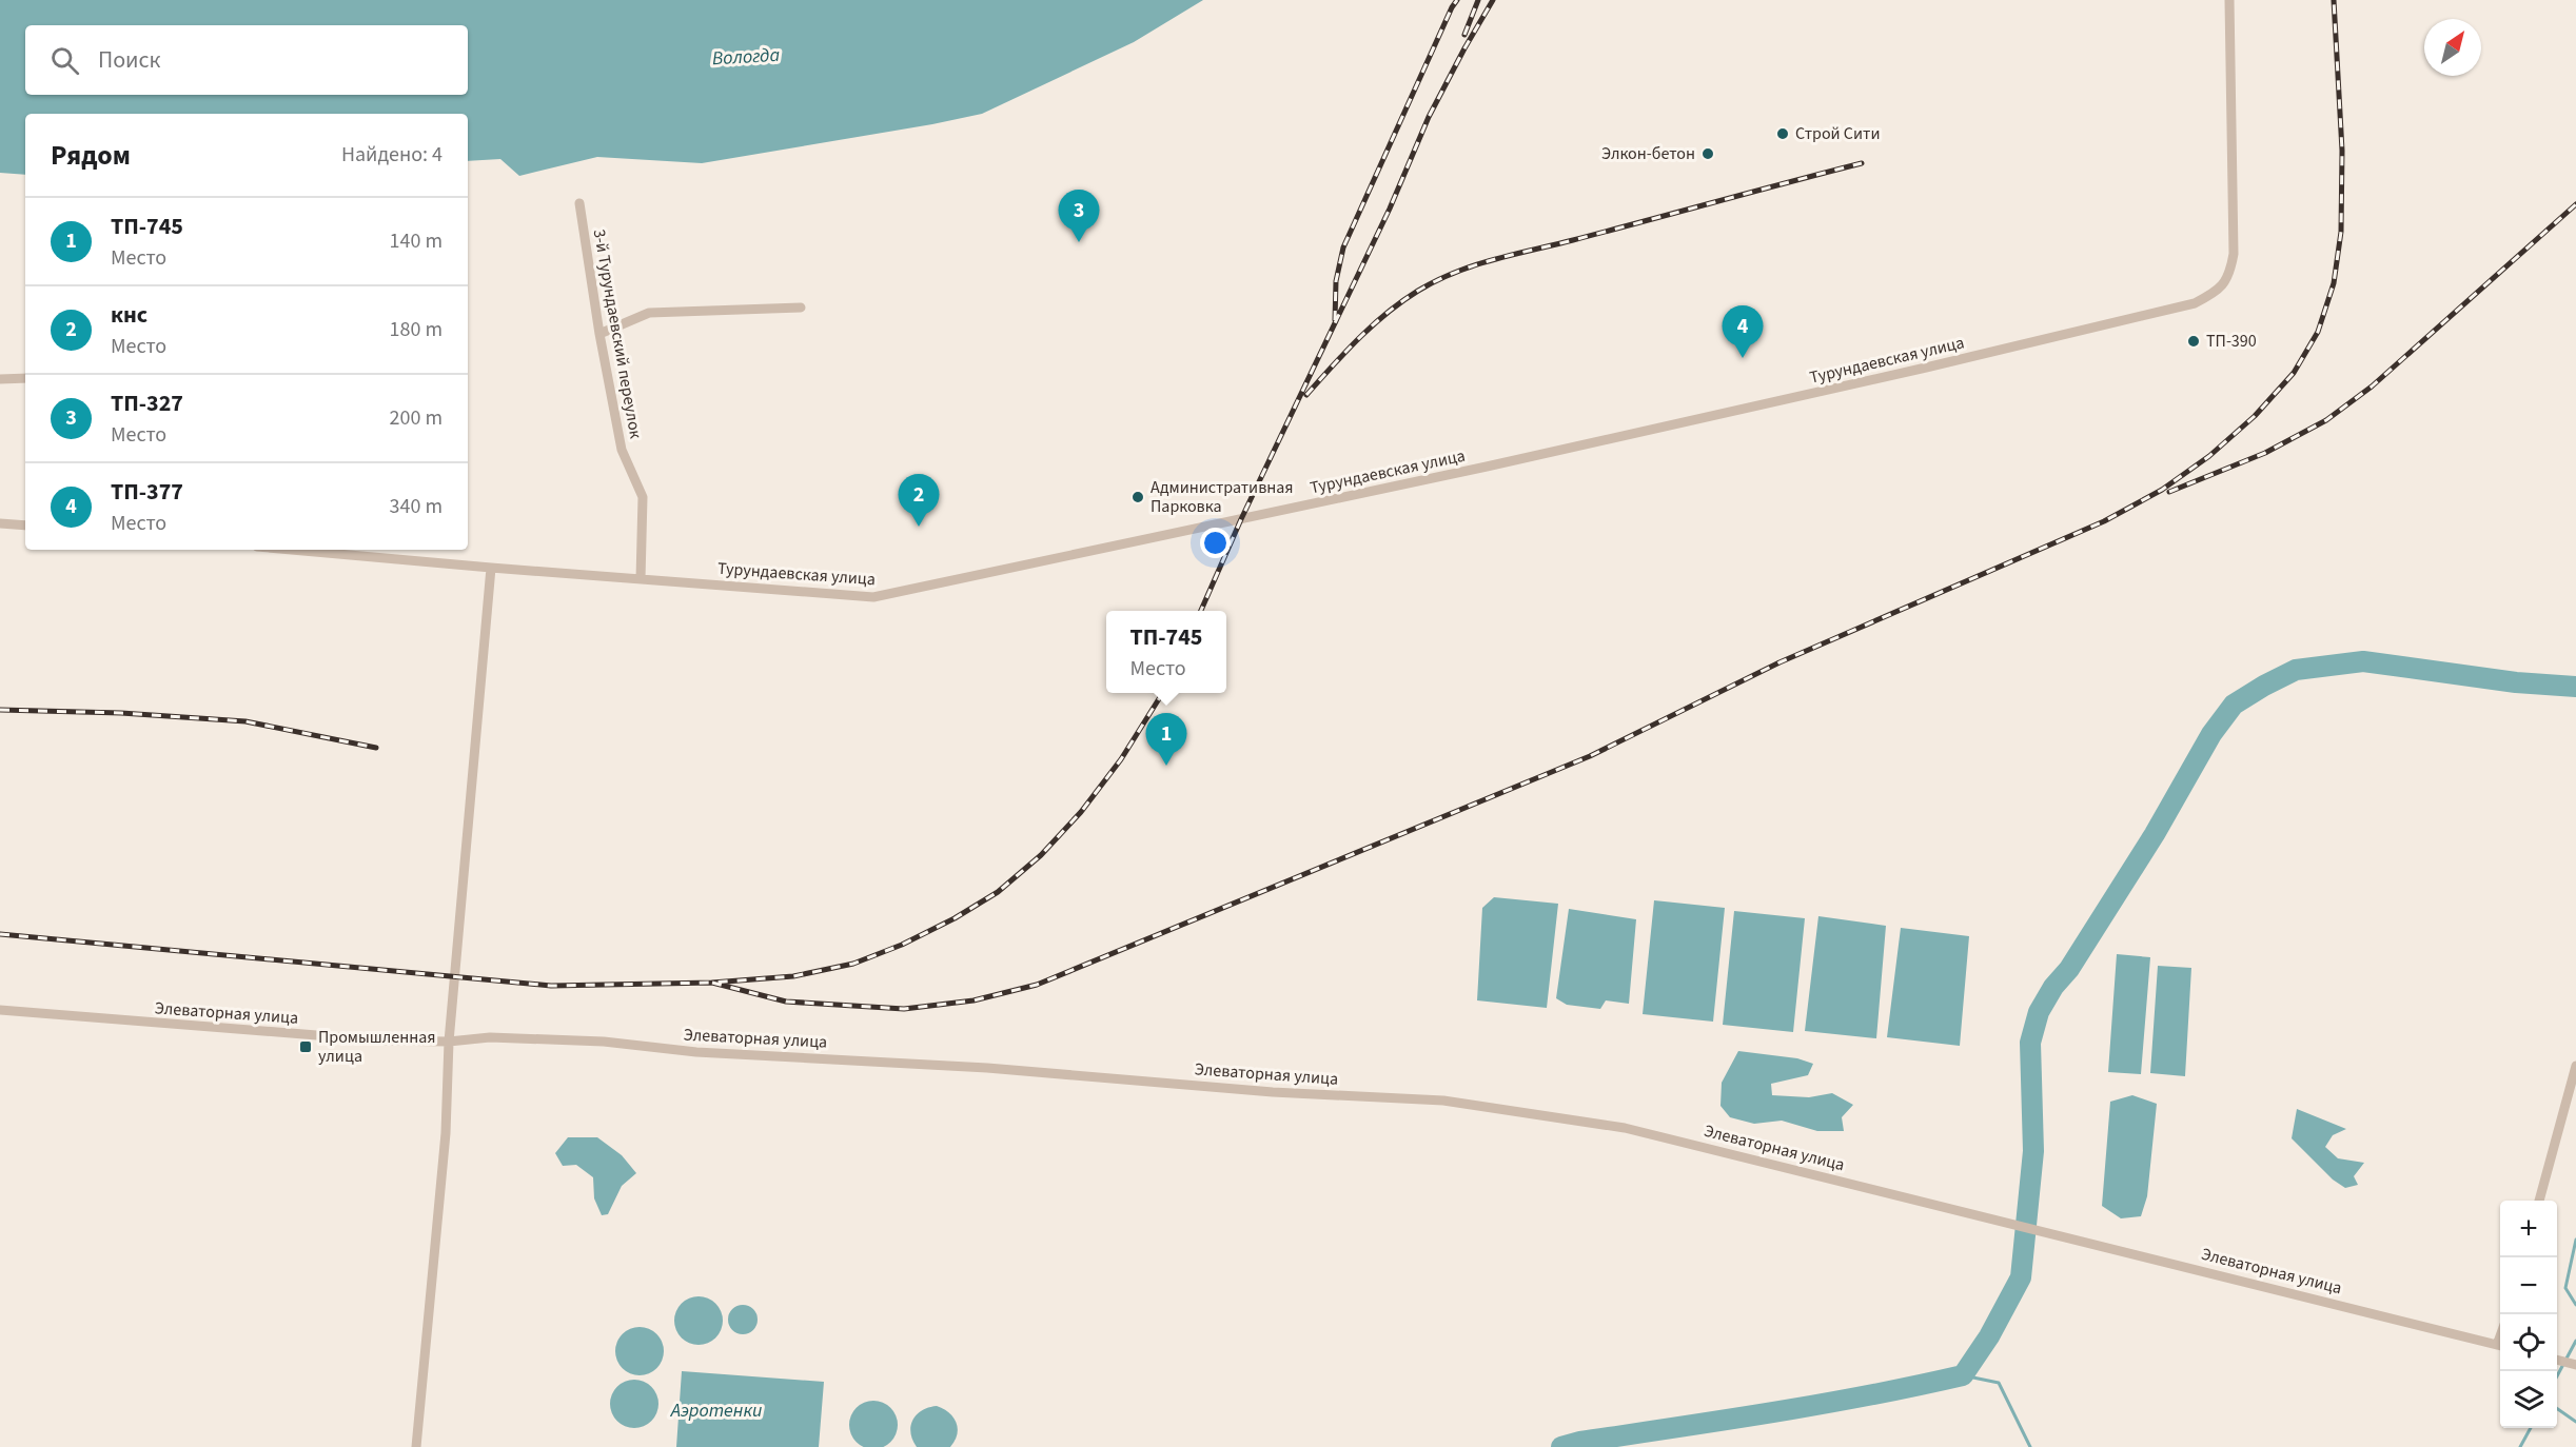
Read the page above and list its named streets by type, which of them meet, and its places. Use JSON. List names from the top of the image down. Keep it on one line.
{"streets":{"street":["3-й Турундаевский переулок","Турундаевская улица","Элеваторная улица"]},"crossings":[["3-й Турундаевский переулок","Турундаевская улица"]],"water":["Вологда","Аэротенки"],"places":{"other":["Строй Сити","Элкон-бетон","ТП-390","Административная Парковка"],"transit":["Промышленная улица"]},"north":"top right","page":{"search":"Поиск","heading":["Рядом","Найдено: 4"],"pins":["3","4","2","1"],"list":[{"mark":"1","name":"ТП-745","note":"Место","value":"140 m"},{"mark":"2","name":"кнс","note":"Место","value":"180 m"},{"mark":"3","name":"ТП-327","note":"Место","value":"200 m"},{"mark":"4","name":"ТП-377","note":"Место","value":"340 m"}],"popup":["ТП-745","Место"],"map_buttons":["+","−"]}}
